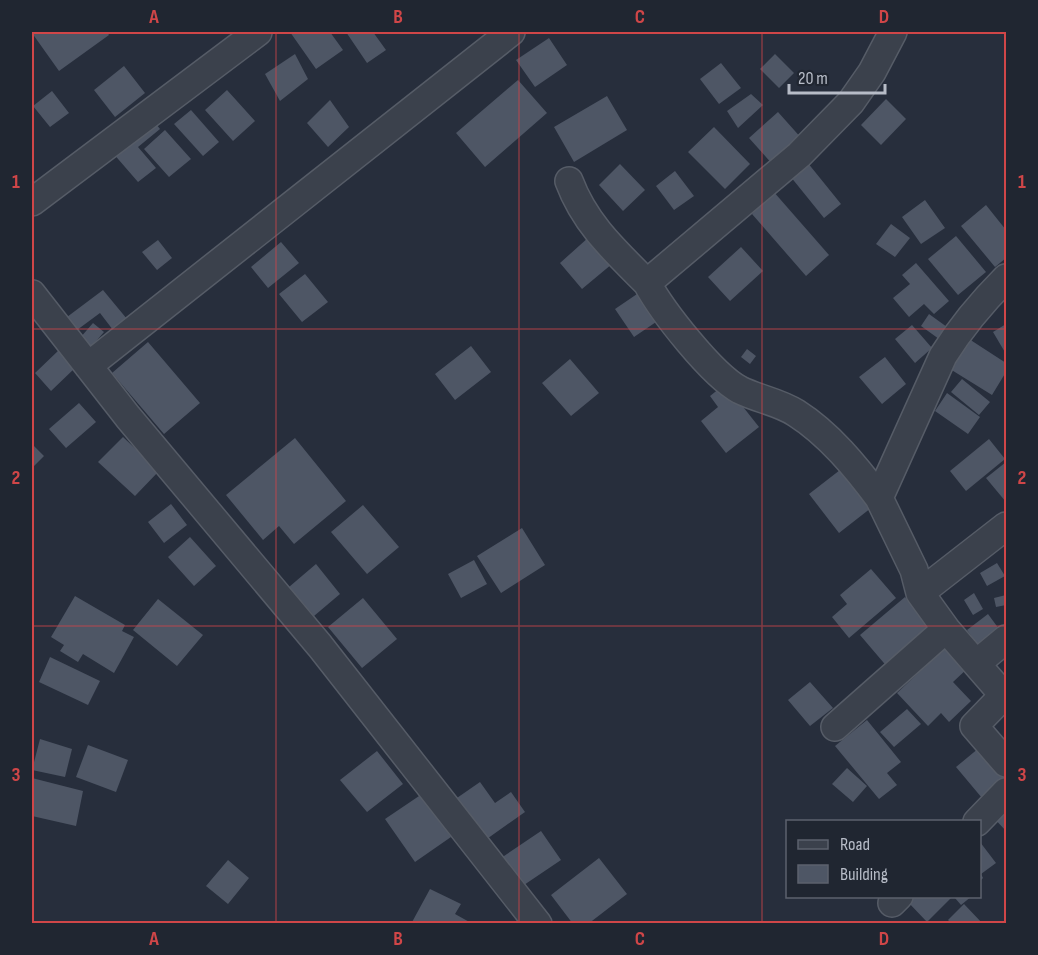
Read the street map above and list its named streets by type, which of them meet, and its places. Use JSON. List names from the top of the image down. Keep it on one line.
{"legend":["Road","Building"],"scale_bar":"20 m","grid":{"columns":["A","B","C","D"],"rows":["1","2","3"]}}
